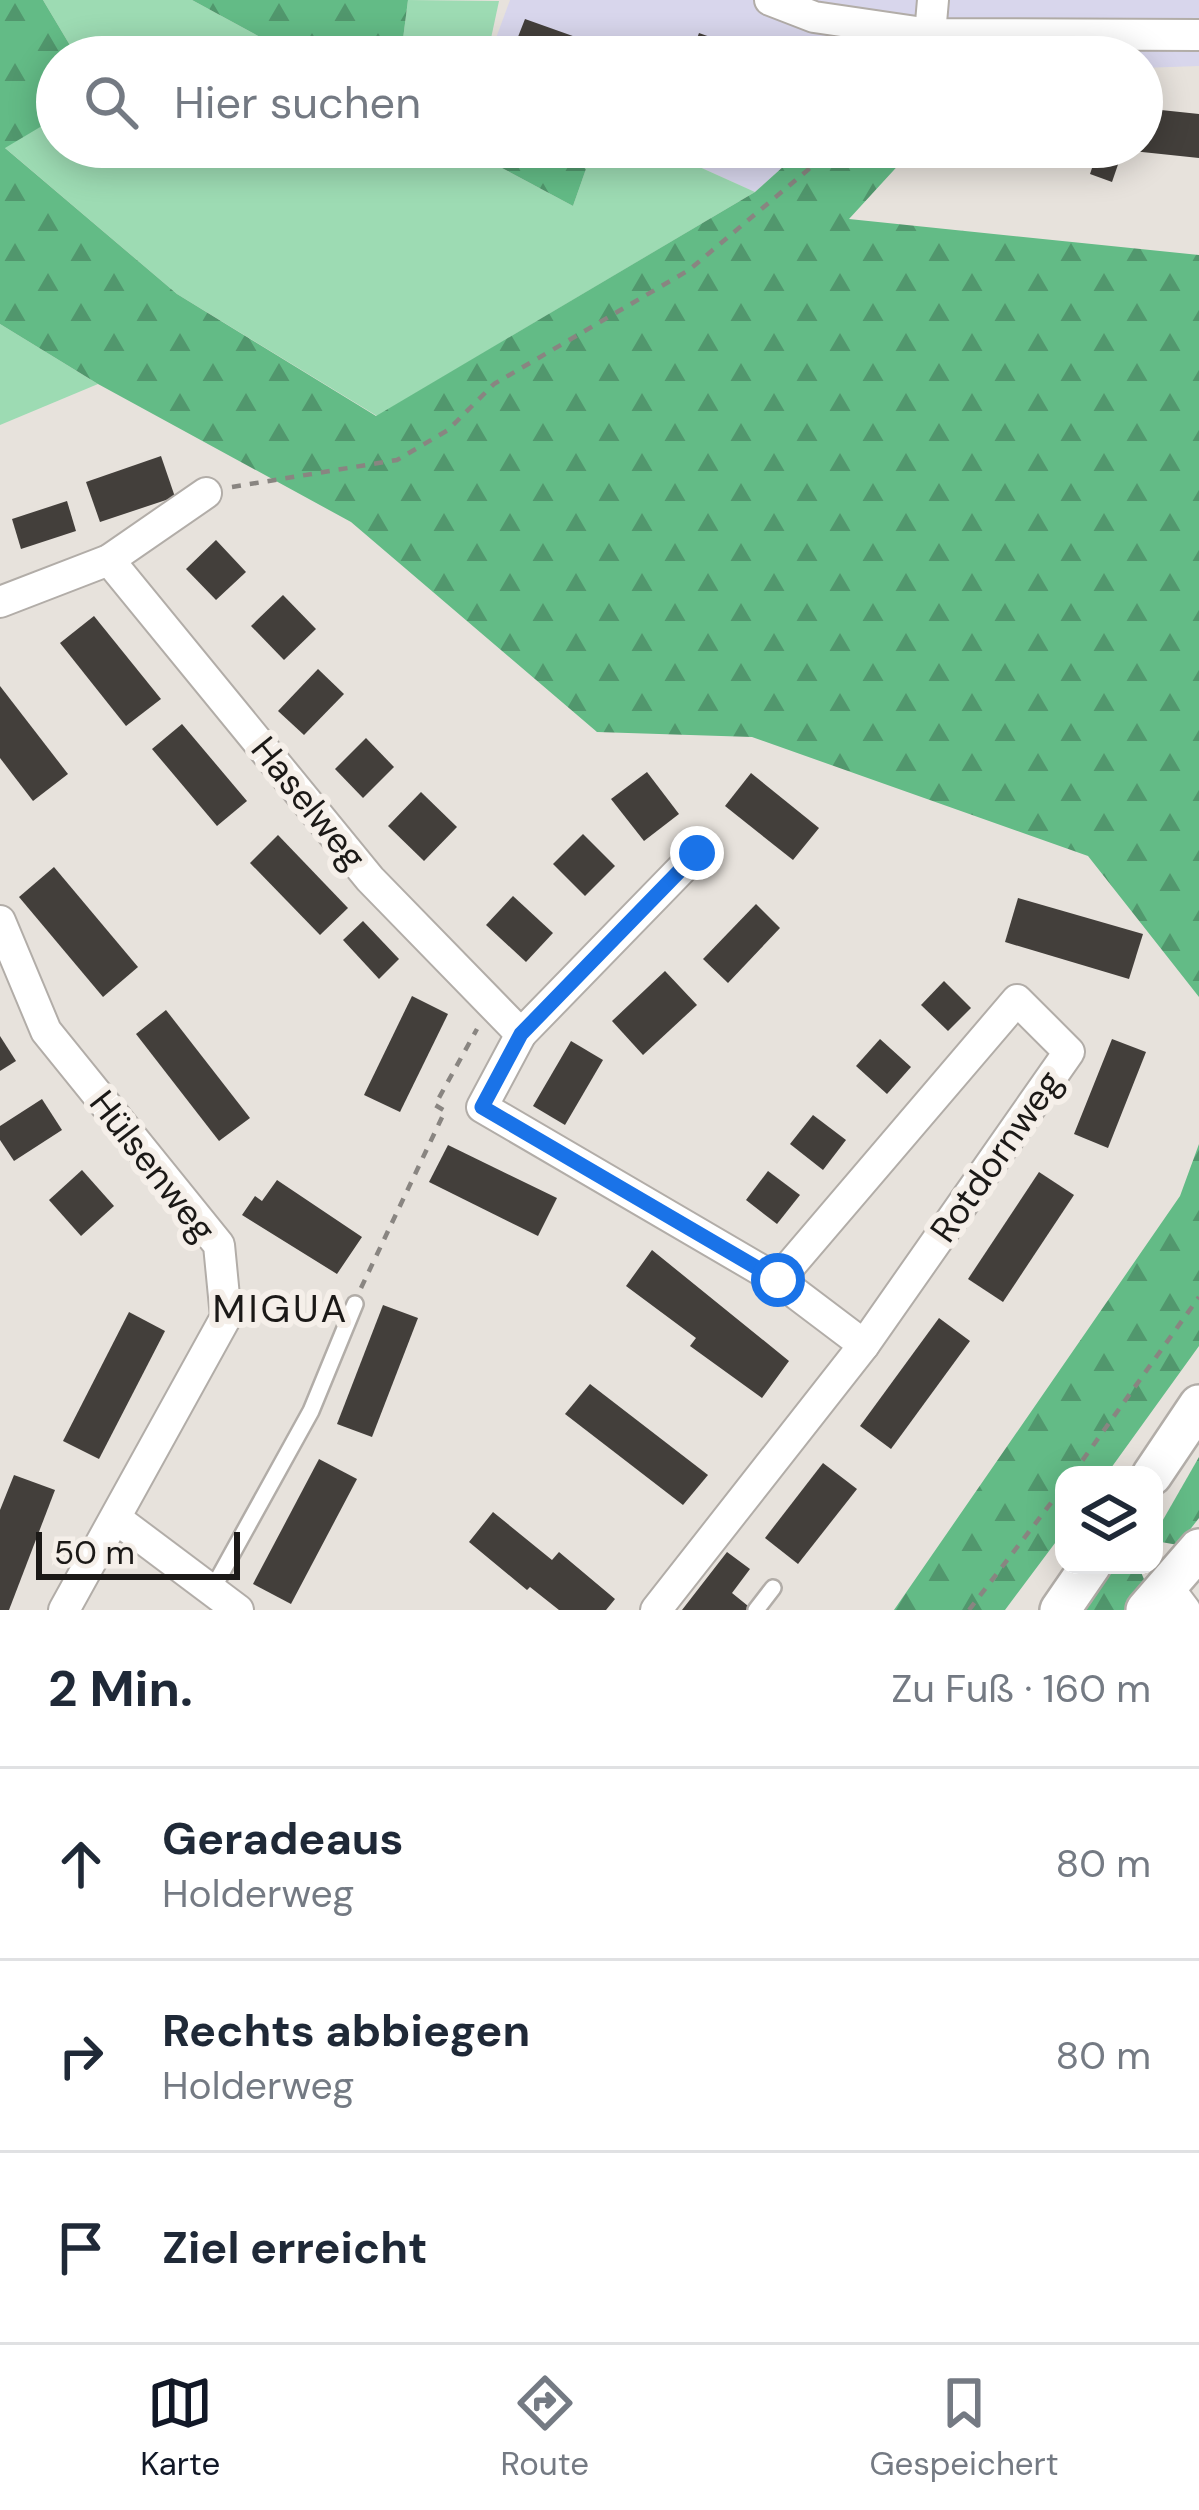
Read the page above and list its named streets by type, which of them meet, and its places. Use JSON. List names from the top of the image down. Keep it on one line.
{"streets":{"street":["Haselweg","Rotdornweg","Hülsenweg"]},"districts":["MIGUA"],"scale_bar":"50 m","page":{"search":"Hier suchen","scale":"50 m","heading":["2 Min.","Zu Fuß · 160 m"],"list":[["Geradeaus","Holderweg","80 m"],["Rechts abbiegen","Holderweg","80 m"],"Ziel erreicht"],"nav":["Karte","Route","Gespeichert"]}}
